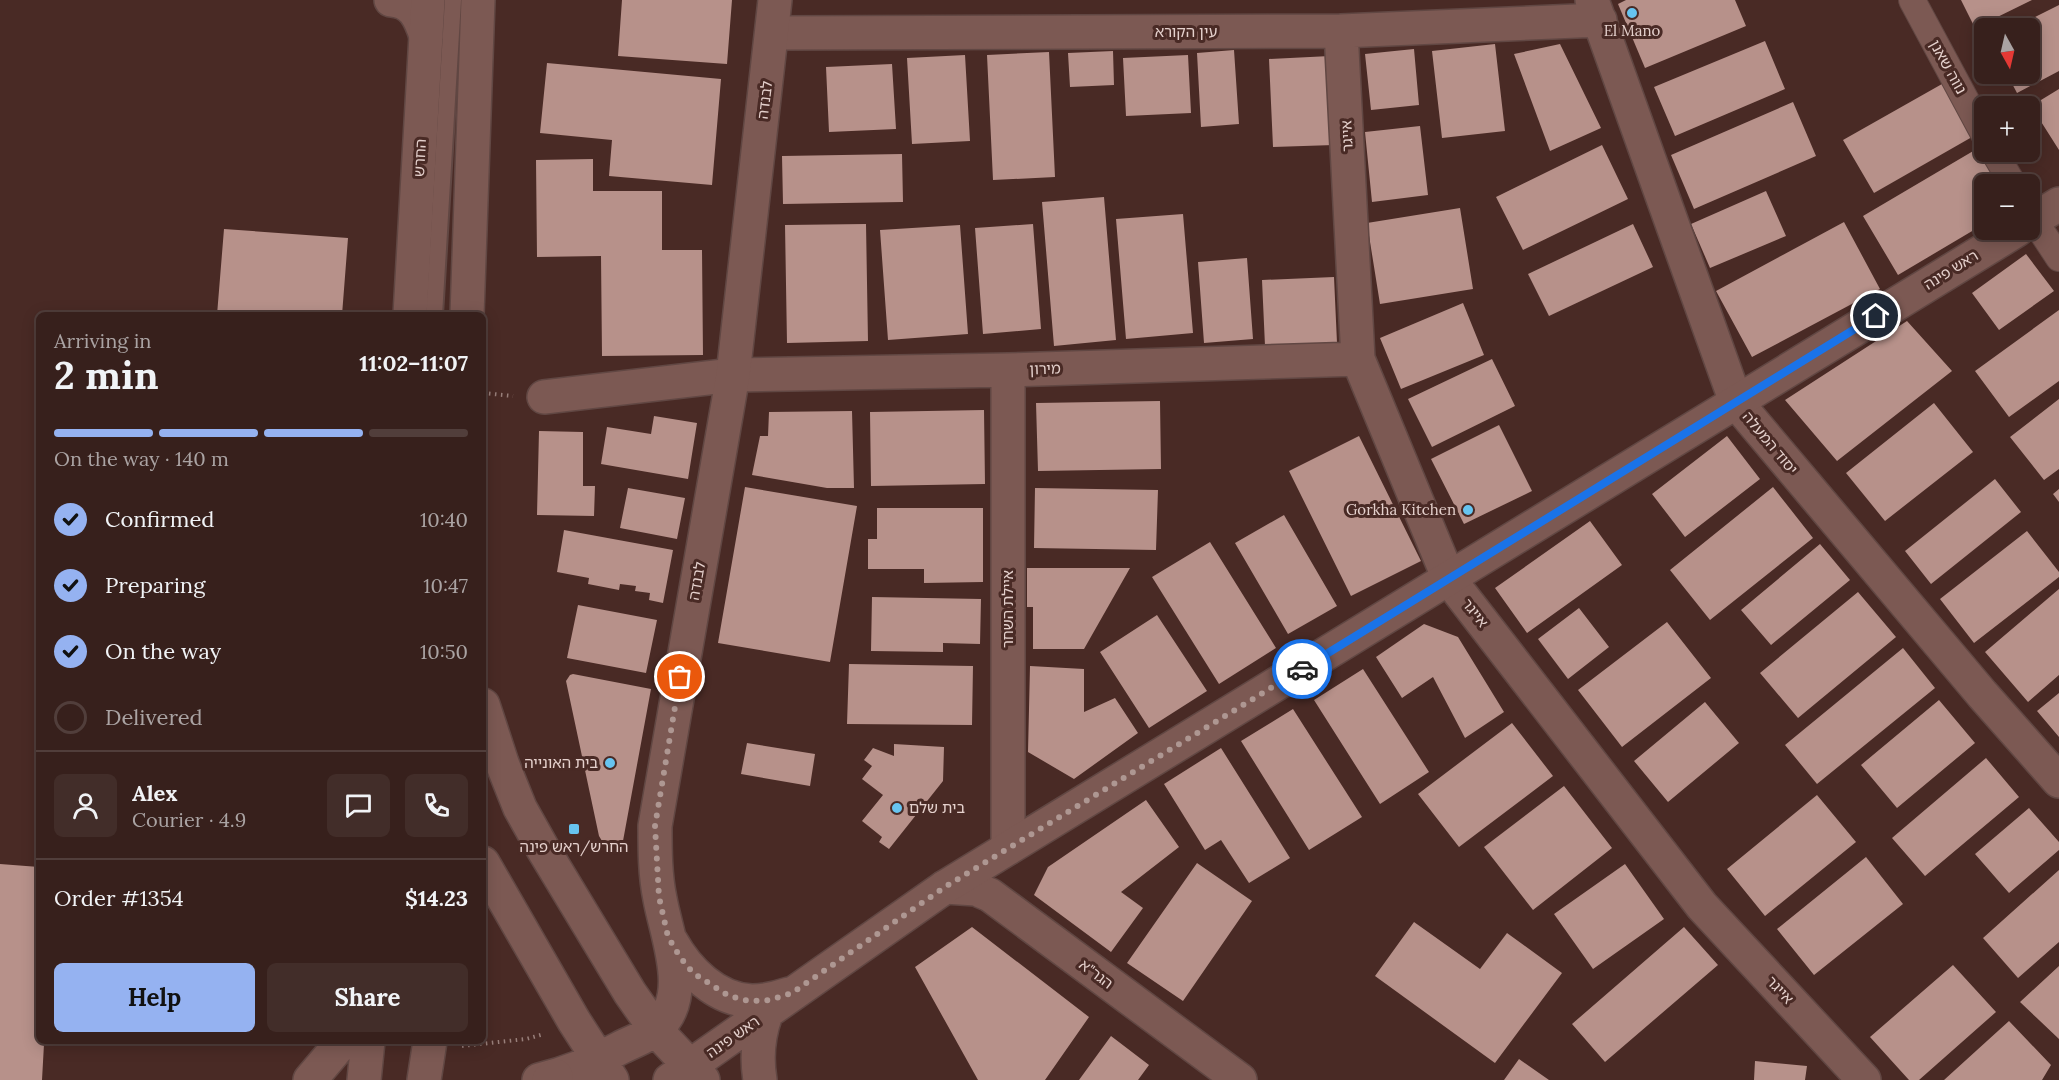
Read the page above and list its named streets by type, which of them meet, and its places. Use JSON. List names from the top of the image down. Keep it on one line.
{"streets":{"street":["עין הקורא","נווה שאנן","לבנדה","אייגר","החרש","ראש פינה","מירון","יסוד המעלה","איילת השחר","הגר\"א"]},"crossings":[["עין הקורא","לבנדה"],["עין הקורא","אייגר"],["עין הקורא","יסוד המעלה"],["לבנדה","מירון"],["אייגר","ראש פינה"],["אייגר","מירון"],["ראש פינה","יסוד המעלה"],["ראש פינה","איילת השחר"],["ראש פינה","הגר\"א"],["מירון","איילת השחר"]],"places":{"other":["El Mano","Gorkha Kitchen","בית האונייה","בית שלם"],"transit":["החרש/ראש פינה"]},"north":"bottom","page":{"map_buttons":["+","−"],"heading":["2 min","Arriving in","11:02–11:07"],"panel":["Alex","Courier · 4.9","Order #1354","$14.23"],"bar":"On the way · 140 m","list":[["Confirmed","10:40"],["Preparing","10:47"],["On the way","10:50"],"Delivered"],"buttons":["Help","Share"]}}
